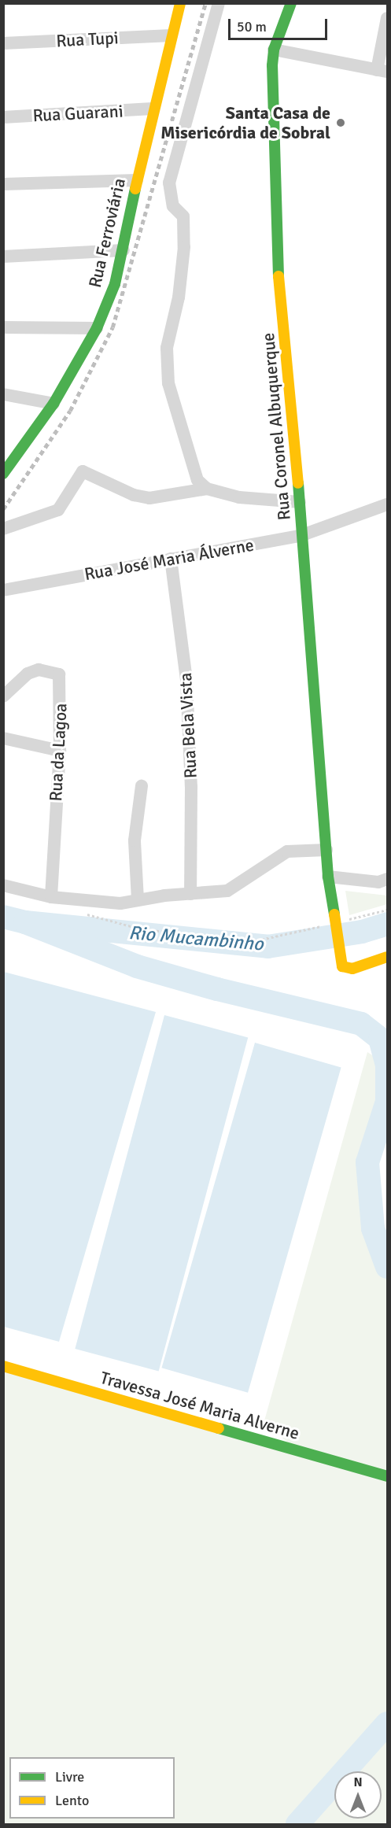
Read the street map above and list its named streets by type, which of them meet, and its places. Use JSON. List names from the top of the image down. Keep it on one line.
{"streets":{"street":["Rua Tupi","Rua Guarani","Rua Ferroviária","Rua Coronel Albuquerque","Rua José Maria Álverne","Rua Bela Vista","Rua da Lagoa","Travessa José Maria Alverne"]},"crossings":[["Rua Tupi","Rua Ferroviária"],["Rua Guarani","Rua Ferroviária"],["Rua Coronel Albuquerque","Rua José Maria Álverne"],["Rua José Maria Álverne","Rua Bela Vista"]],"water":["Rio Mucambinho"],"places":["Santa Casa de Misericórdia de Sobral"],"legend":["Livre","Lento"],"scale_bar":"50 m","north":"top"}
